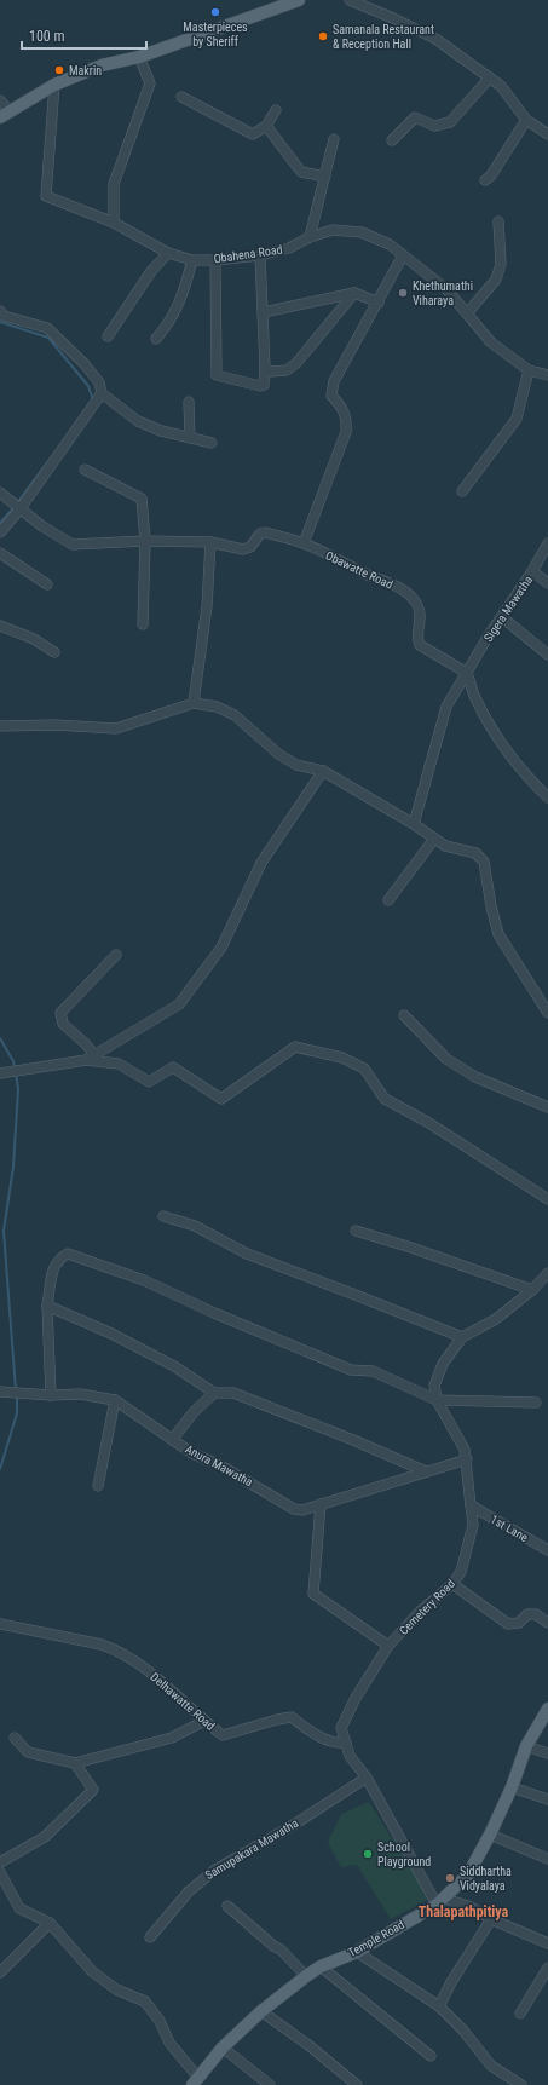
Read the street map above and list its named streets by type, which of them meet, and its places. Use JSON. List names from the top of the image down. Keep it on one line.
{"streets":{"main road":["Temple Road"],"street":["Obahena Road","Obawatte Road","Sigera Mawatha","Anura Mawatha","1st Lane","Cemetery Road","Delhawatte Road","Samupakara Mawatha"]},"crossings":[["Obawatte Road","Sigera Mawatha"],["Anura Mawatha","Cemetery Road"],["1st Lane","Cemetery Road"],["Cemetery Road","Delhawatte Road"],["Cemetery Road","Samupakara Mawatha"],["Cemetery Road","Temple Road"]],"districts":["Thalapathpitiya"],"places":["Masterpieces by Sheriff","Samanala Restaurant & Reception Hall","Makrin","Khethumathi Viharaya","School Playground","Siddhartha Vidyalaya"],"scale_bar":"100 m"}
